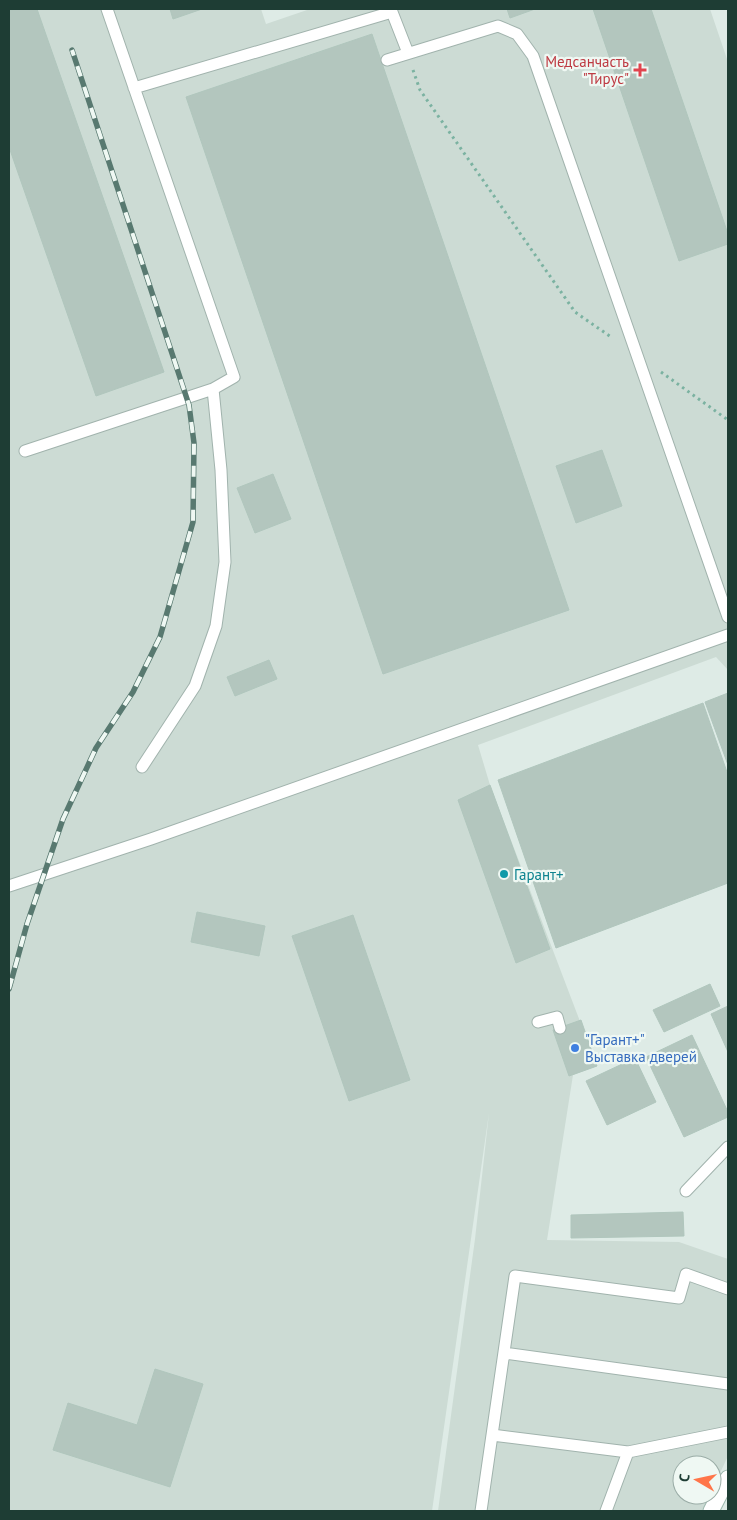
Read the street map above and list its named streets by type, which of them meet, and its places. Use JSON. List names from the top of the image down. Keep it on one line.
{"places":{"health":["Медсанчасть \"Тирус\""],"other":["Гарант+","\"Гарант+\" Выставка дверей"]},"north":"left"}
